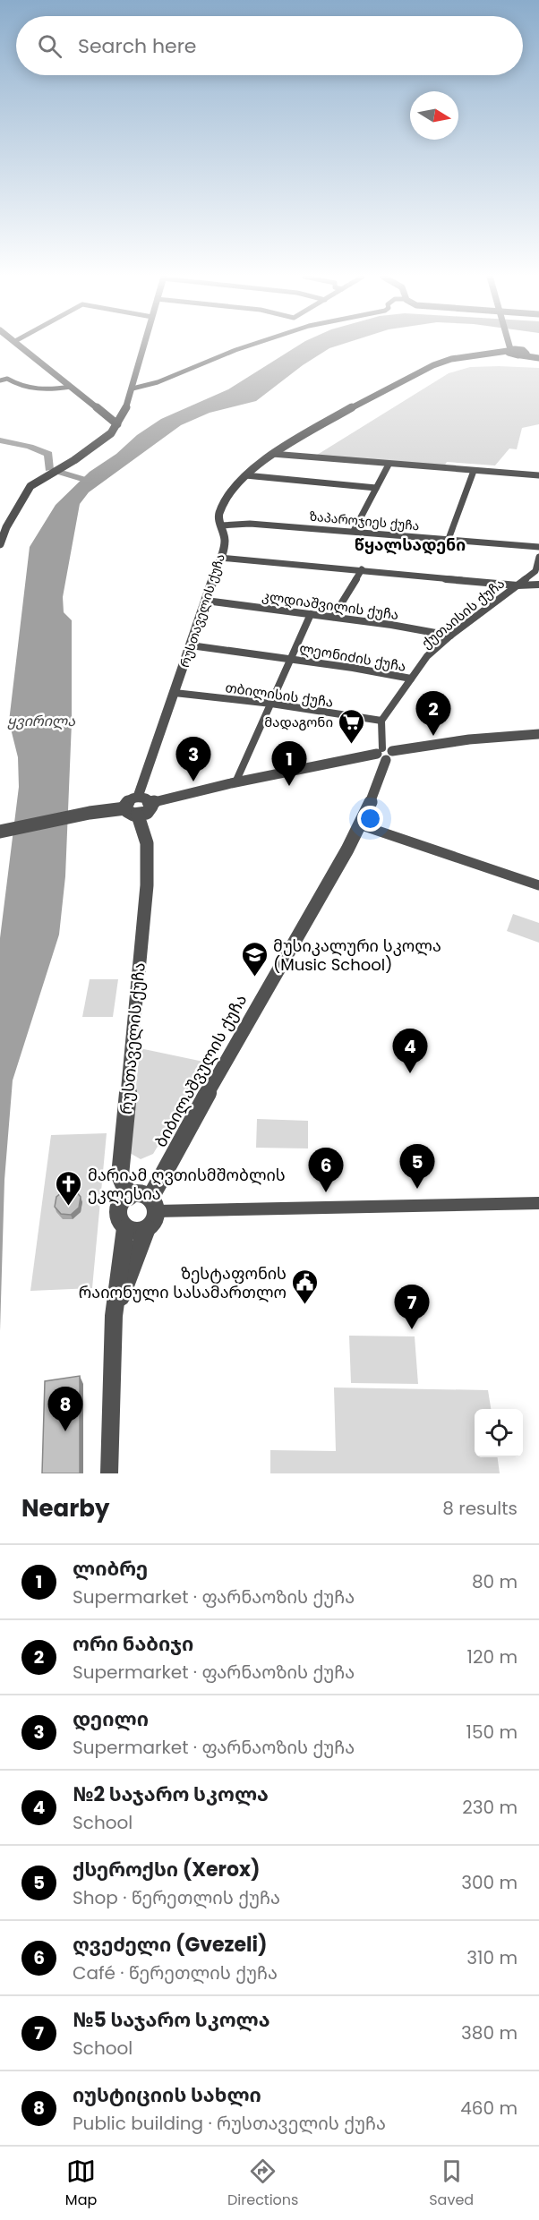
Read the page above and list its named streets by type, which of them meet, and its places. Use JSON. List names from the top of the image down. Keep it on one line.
{"streets":{"street":["ზაპაროჯიეს ქუჩა","კლდიაშვილის ქუჩა","რუსთაველის ქუჩა","ქუთაისის ქუჩა","ლეონიძის ქუჩა","თბილისის ქუჩა","ბიბილაშვულის ქუჩა"]},"crossings":[["ზაპაროჯიეს ქუჩა","რუსთაველის ქუჩა"],["კლდიაშვილის ქუჩა","რუსთაველის ქუჩა"],["კლდიაშვილის ქუჩა","ქუთაისის ქუჩა"],["კლდიაშვილის ქუჩა","ლეონიძის ქუჩა"],["რუსთაველის ქუჩა","ლეონიძის ქუჩა"],["რუსთაველის ქუჩა","თბილისის ქუჩა"],["რუსთაველის ქუჩა","ბიბილაშვულის ქუჩა"],["ქუთაისის ქუჩა","ლეონიძის ქუჩა"],["ქუთაისის ქუჩა","თბილისის ქუჩა"],["ლეონიძის ქუჩა","თბილისის ქუჩა"]],"districts":["წყალსადენი"],"water":["ყვირილა"],"places":{"supermarket":["მადაგონი"],"school or university":["მუსიკალური სკოლა (Music School)"],"church":["მარიამ ღვთისმშობლის ეკლესია"],"public building":["ზესტაფონის რაიონული სასამართლო"]},"north":"right","page":{"search":"Search here","pins":["2","3","1","4","5","6","7","8"],"heading":["Nearby","8 results"],"list":[{"mark":"1","name":"ლიბრე","note":"Supermarket · ფარნაოზის ქუჩა","value":"80 m"},{"mark":"2","name":"ორი ნაბიჯი","note":"Supermarket · ფარნაოზის ქუჩა","value":"120 m"},{"mark":"3","name":"დეილი","note":"Supermarket · ფარნაოზის ქუჩა","value":"150 m"},{"mark":"4","name":"№2 საჯარო სკოლა","note":"School","value":"230 m"},{"mark":"5","name":"ქსეროქსი (Xerox)","note":"Shop · წერეთლის ქუჩა","value":"300 m"},{"mark":"6","name":"ღვეძელი (Gvezeli)","note":"Café · წერეთლის ქუჩა","value":"310 m"},{"mark":"7","name":"№5 საჯარო სკოლა","note":"School","value":"380 m"},{"mark":"8","name":"იუსტიციის სახლი","note":"Public building · რუსთაველის ქუჩა","value":"460 m"}],"nav":["Map","Directions","Saved"]}}
